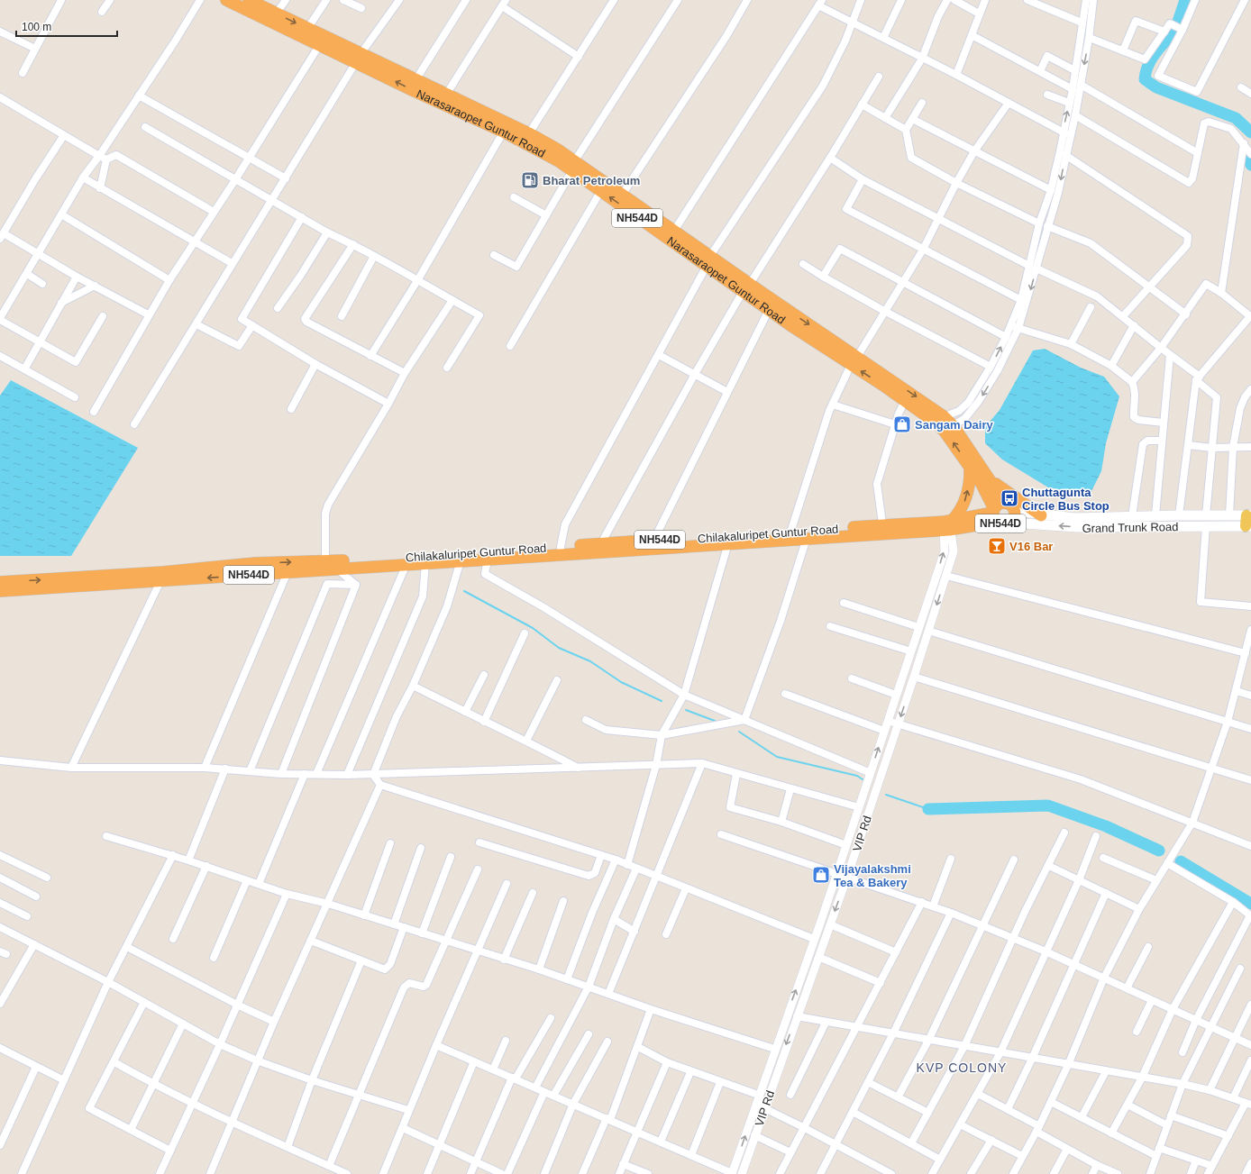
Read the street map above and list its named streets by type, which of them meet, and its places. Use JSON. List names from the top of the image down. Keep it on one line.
{"streets":{"highway":["Narasaraopet Guntur Road","NH544D","Chilakaluripet Guntur Road"],"main road":["Grand Trunk Road"],"street":["VIP Rd"]},"crossings":[["Narasaraopet Guntur Road","NH544D"],["Narasaraopet Guntur Road","Grand Trunk Road"],["Narasaraopet Guntur Road","Chilakaluripet Guntur Road"],["NH544D","Grand Trunk Road"],["NH544D","Chilakaluripet Guntur Road"],["NH544D","VIP Rd"],["Grand Trunk Road","Chilakaluripet Guntur Road"],["Chilakaluripet Guntur Road","VIP Rd"]],"districts":["KVP COLONY"],"places":{"fuel station":["Bharat Petroleum"],"shop":["Sangam Dairy","Vijayalakshmi Tea & Bakery"],"bus stop":["Chuttagunta Circle Bus Stop"],"bar":["V16 Bar"]},"scale_bar":"100 m"}
